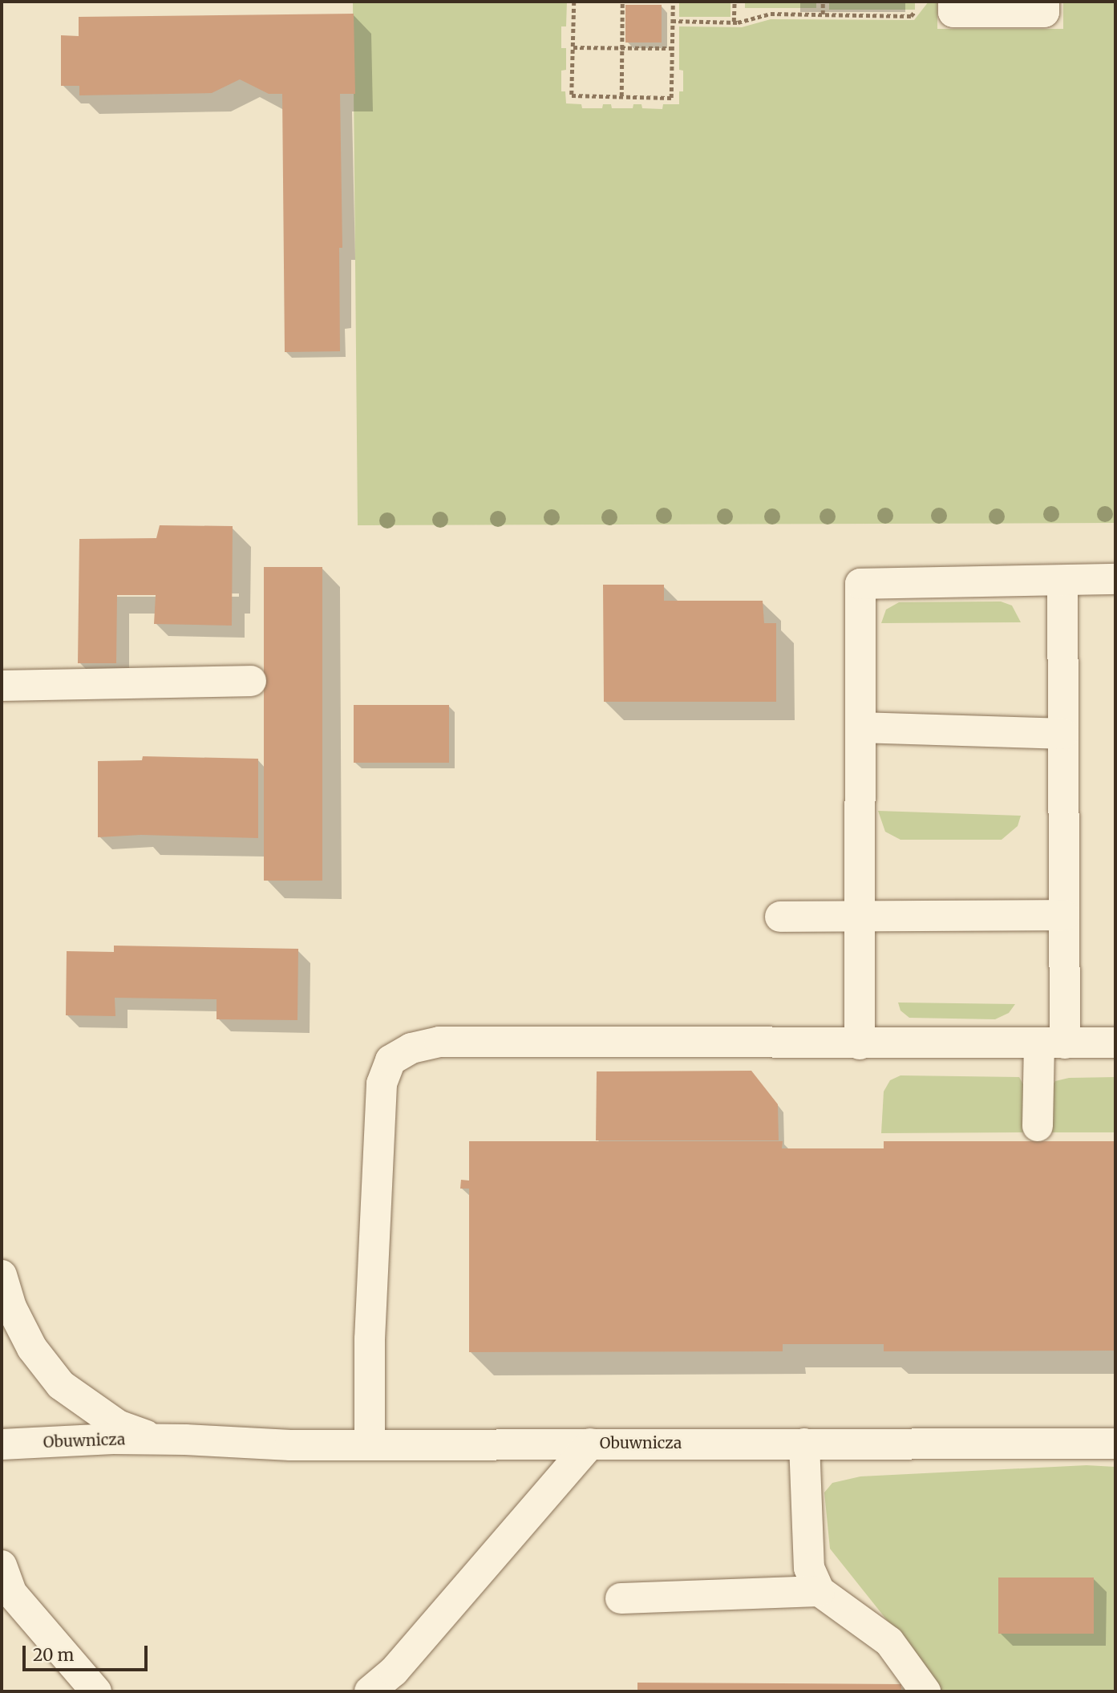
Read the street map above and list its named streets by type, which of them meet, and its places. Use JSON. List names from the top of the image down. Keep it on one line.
{"streets":{"street":["Obuwnicza"]},"scale_bar":"20 m"}
